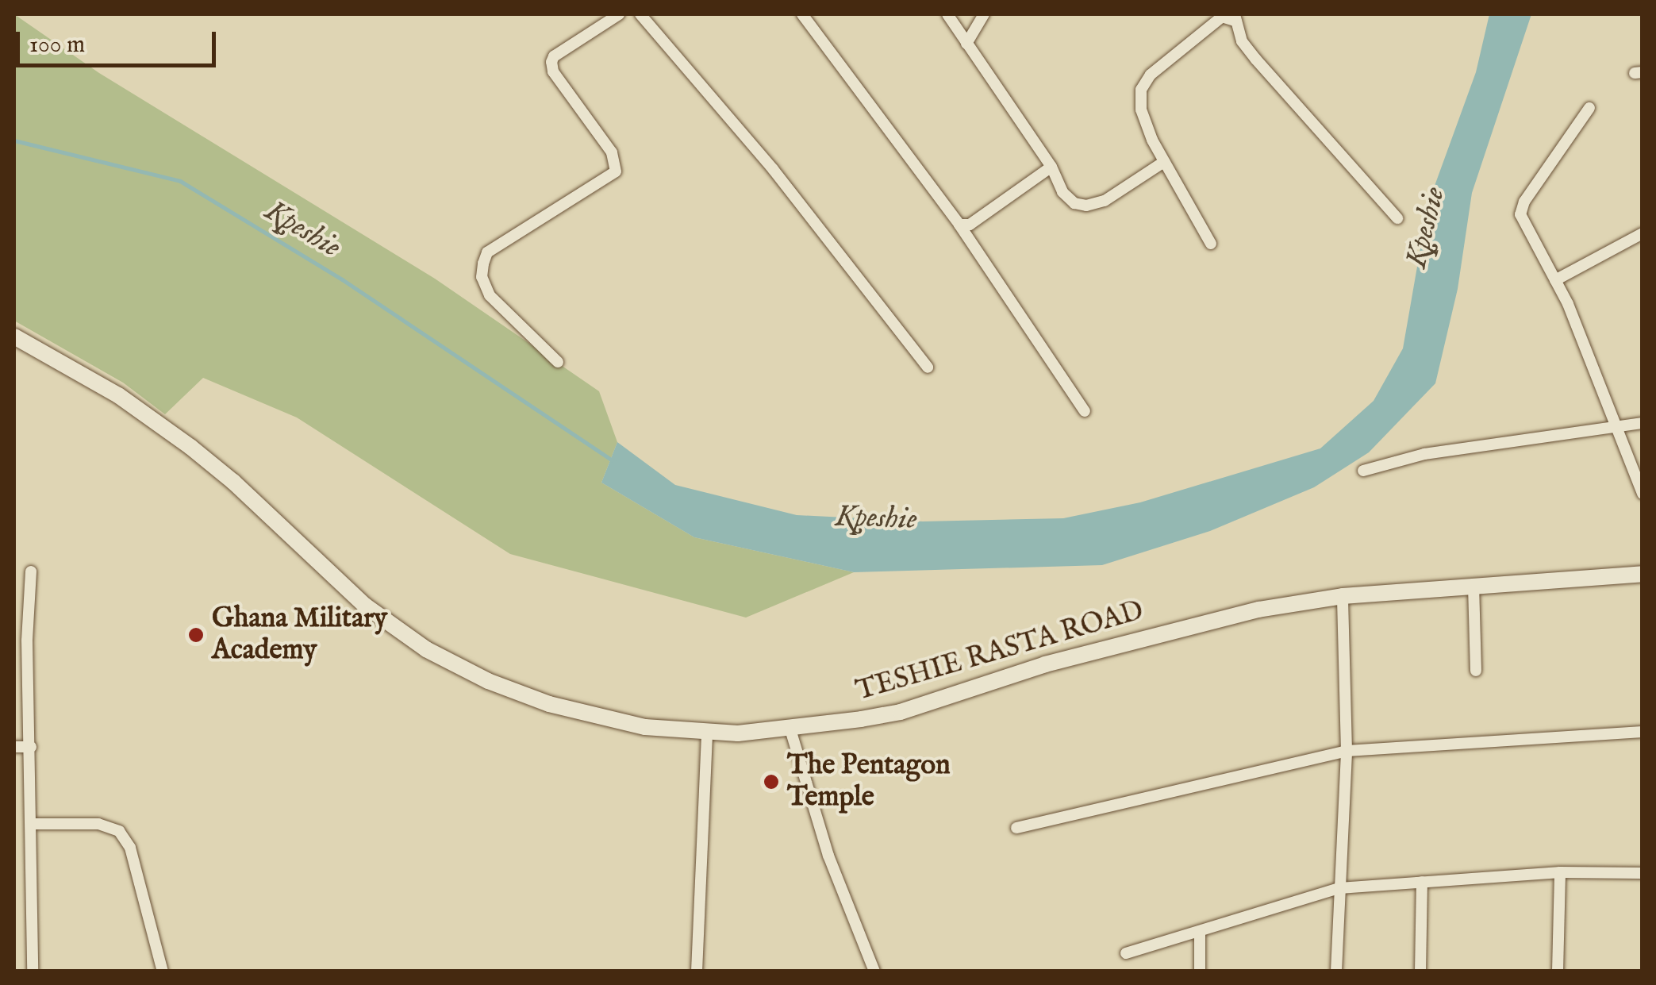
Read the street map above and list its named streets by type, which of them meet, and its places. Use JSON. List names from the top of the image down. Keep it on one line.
{"streets":{"main road":["TESHIE RASTA ROAD"]},"water":["Kpeshie"],"places":["Ghana Military Academy","The Pentagon Temple"],"scale_bar":"100 m"}
